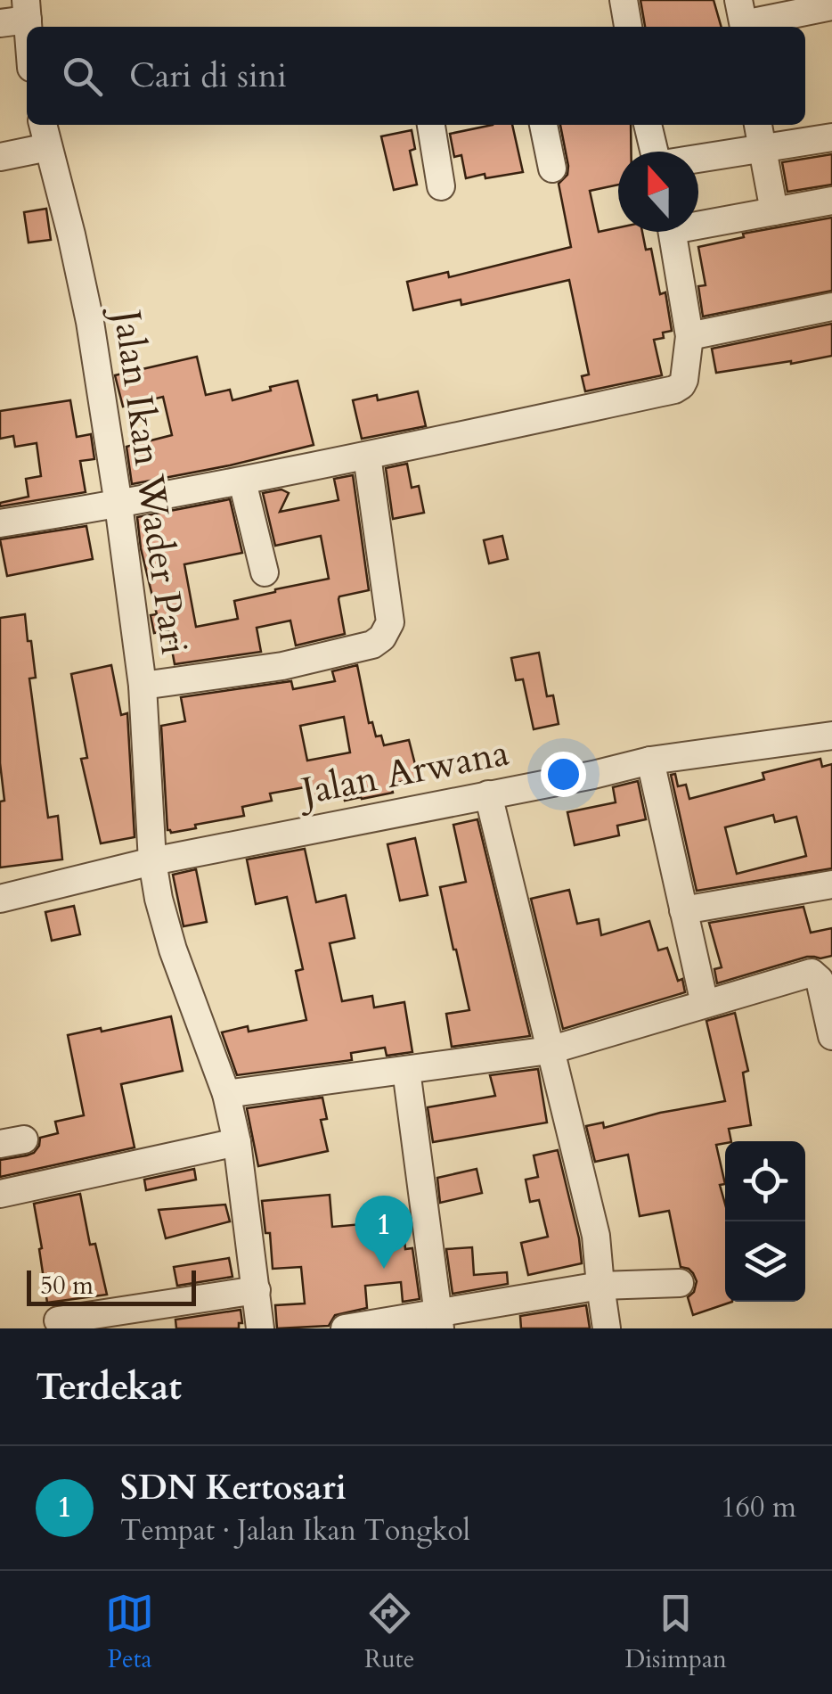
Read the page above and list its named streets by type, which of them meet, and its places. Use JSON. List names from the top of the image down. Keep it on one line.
{"streets":{"street":["Jalan Ikan Wader Pari","Jalan Arwana"]},"crossings":[["Jalan Ikan Wader Pari","Jalan Arwana"]],"scale_bar":"50 m","north":"top","page":{"search":"Cari di sini","pins":"1","scale":"50 m","heading":"Terdekat","list":[{"mark":"1","name":"SDN Kertosari","note":"Tempat · Jalan Ikan Tongkol","value":"160 m"}],"nav":["Peta","Rute","Disimpan"]}}
